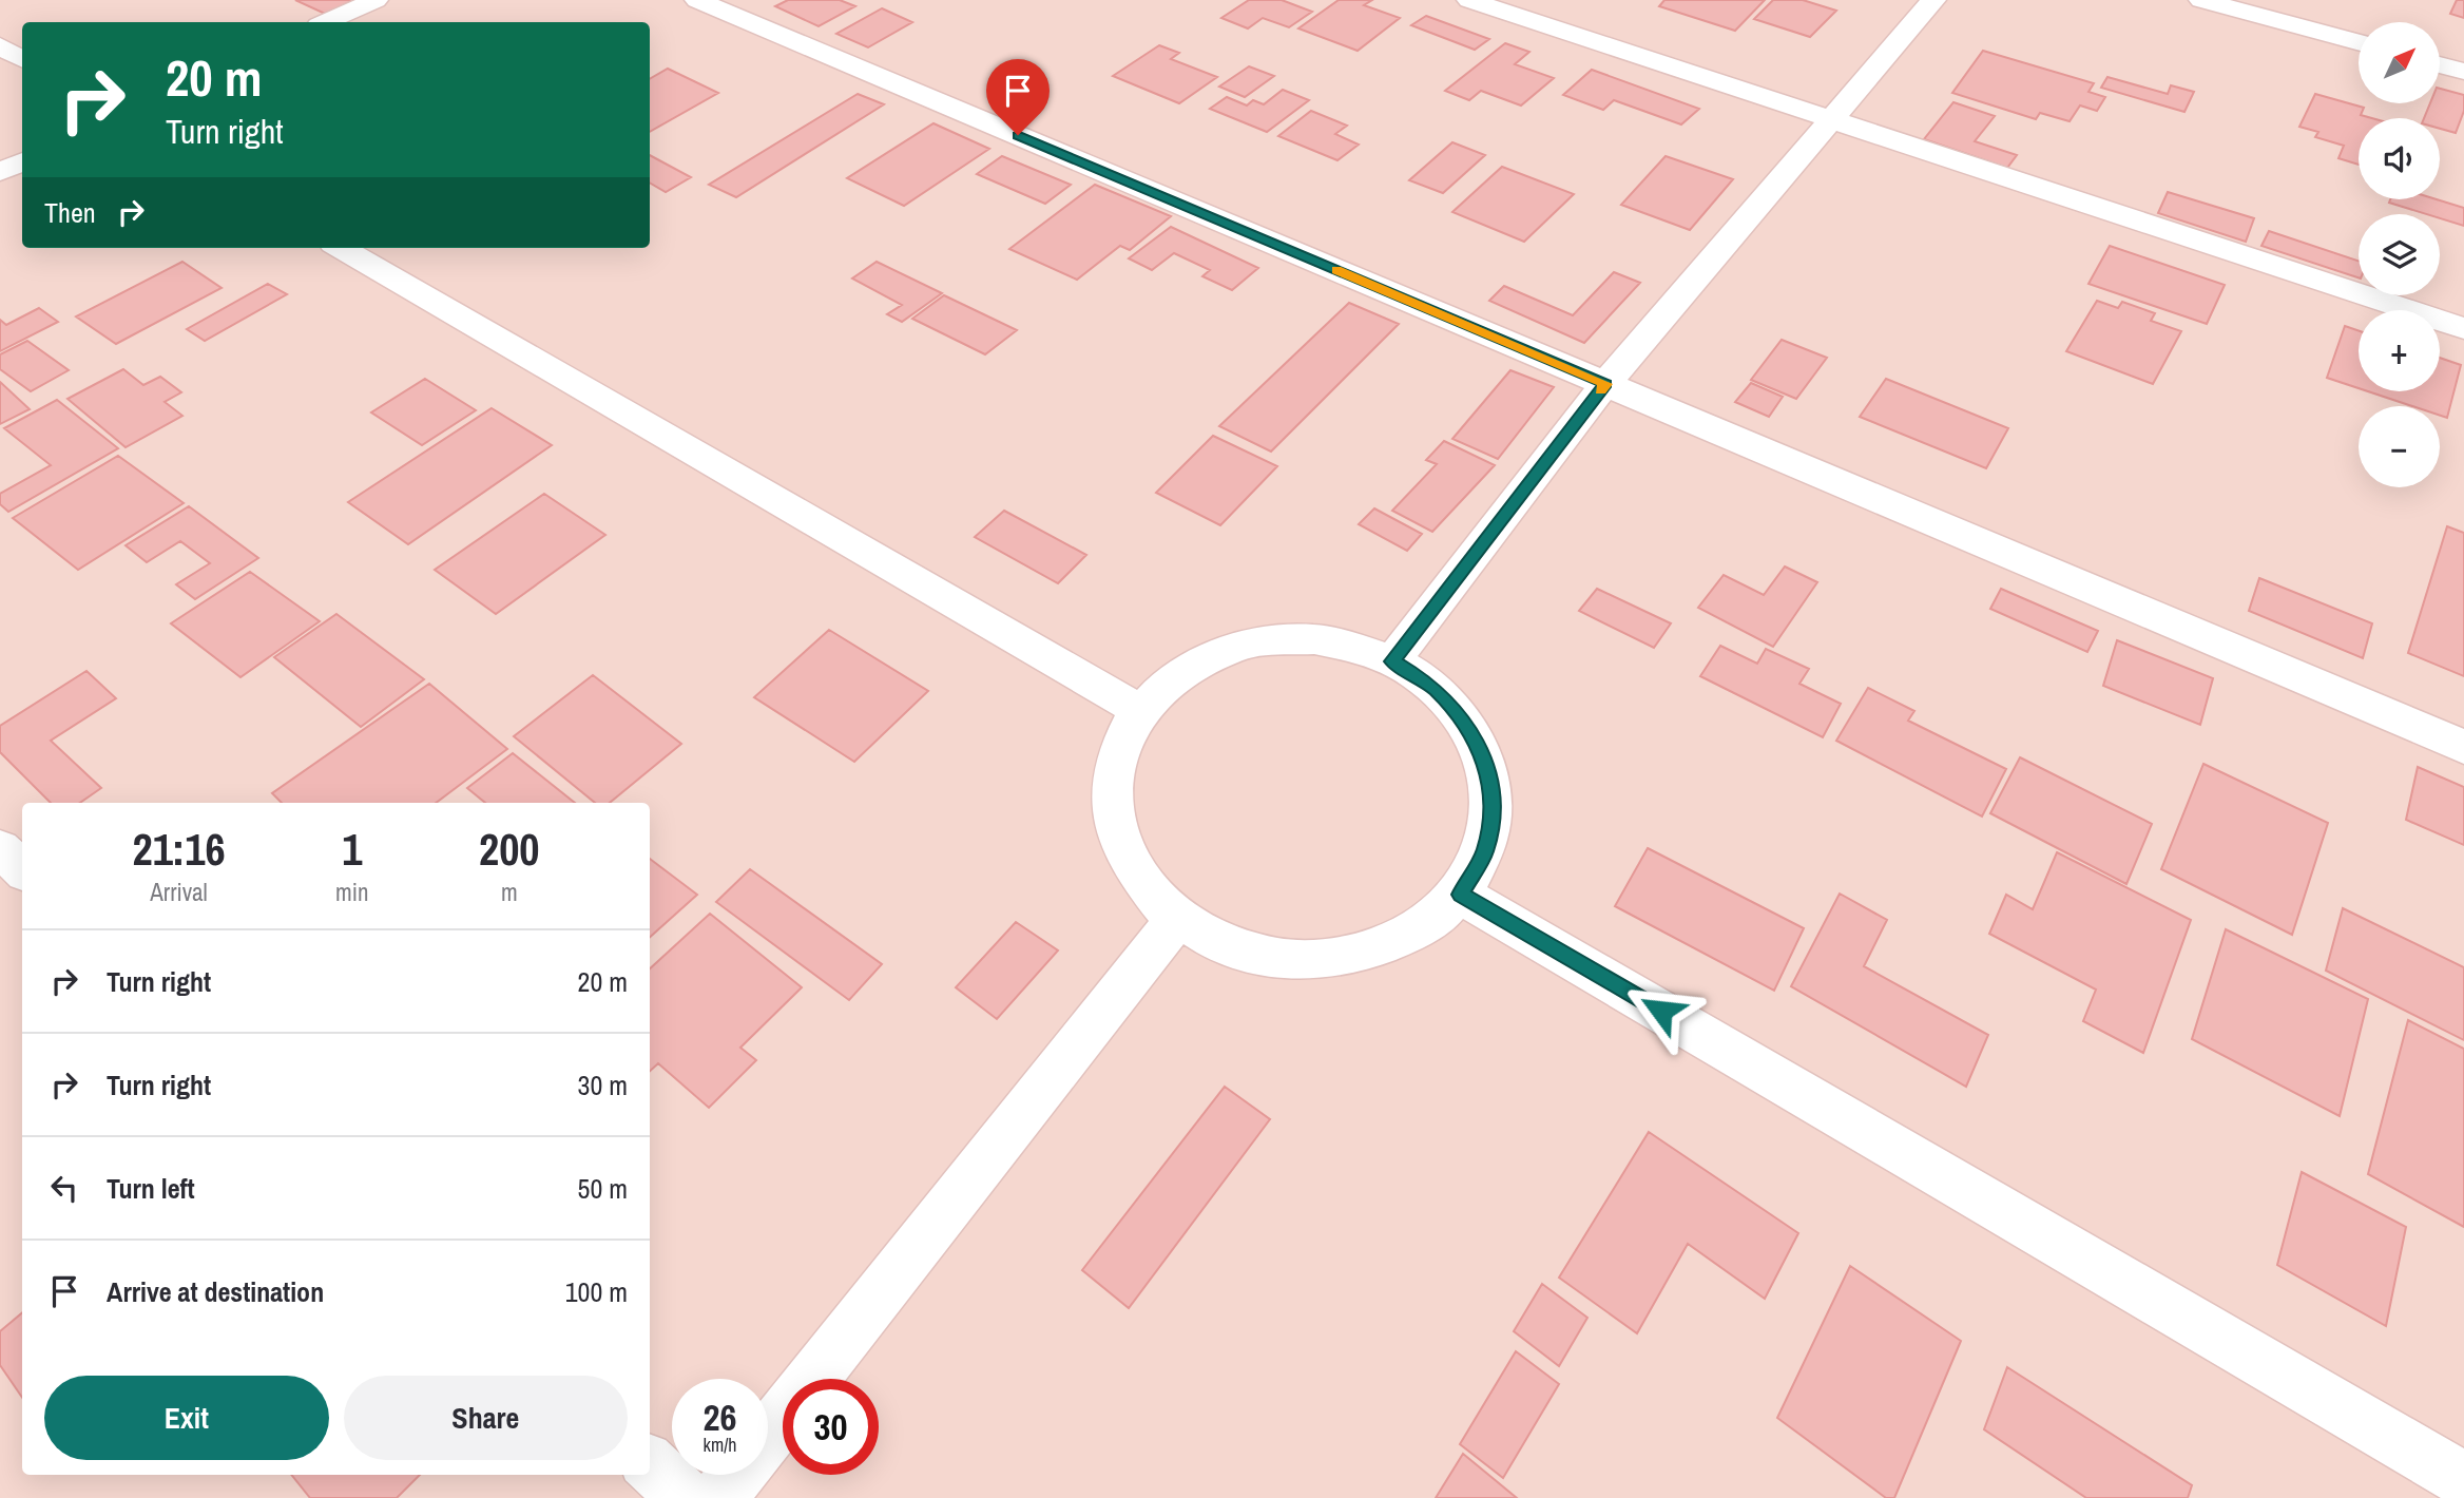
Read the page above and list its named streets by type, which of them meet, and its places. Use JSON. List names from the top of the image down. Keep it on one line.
{"north":"top right","page":{"map_buttons":["+","−"],"turn":["20 m","Turn right"],"then":"Then","eta":["21:16","Arrival","1","min","200","m"],"list":[{"name":"Turn right","value":"20 m"},{"name":"Turn right","value":"30 m"},{"name":"Turn left","value":"50 m"},{"name":"Arrive at destination","value":"100 m"}],"buttons":["Exit","Share"],"speed":"26 km/h","limit":"30"}}
